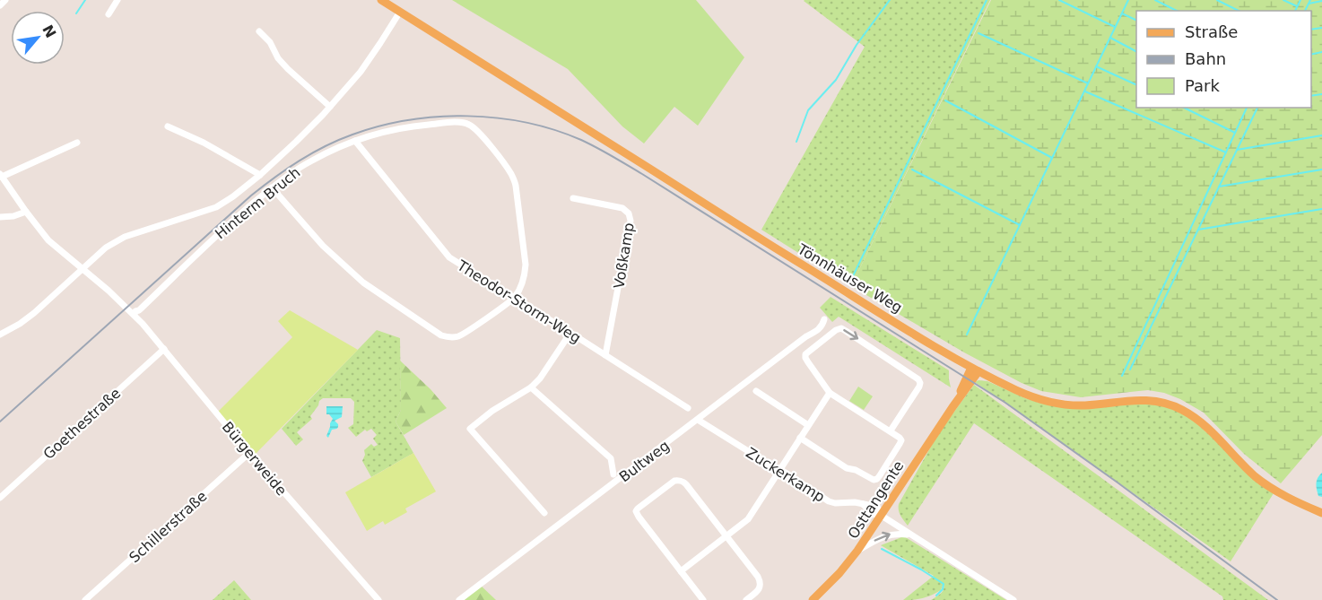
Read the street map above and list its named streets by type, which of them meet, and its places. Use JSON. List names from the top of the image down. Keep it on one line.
{"streets":{"main road":["Tönnhäuser Weg","Osttangente"],"street":["Hinterm Bruch","Voßkamp","Theodor-Storm-Weg","Goethestraße","Bürgerweide","Bultweg","Zuckerkamp","Schillerstraße"]},"crossings":[["Hinterm Bruch","Theodor-Storm-Weg"],["Hinterm Bruch","Bürgerweide"],["Voßkamp","Theodor-Storm-Weg"],["Tönnhäuser Weg","Osttangente"],["Goethestraße","Bürgerweide"],["Bürgerweide","Schillerstraße"],["Bultweg","Zuckerkamp"],["Zuckerkamp","Osttangente"]],"legend":["Straße","Bahn","Park"],"north":"top right"}
